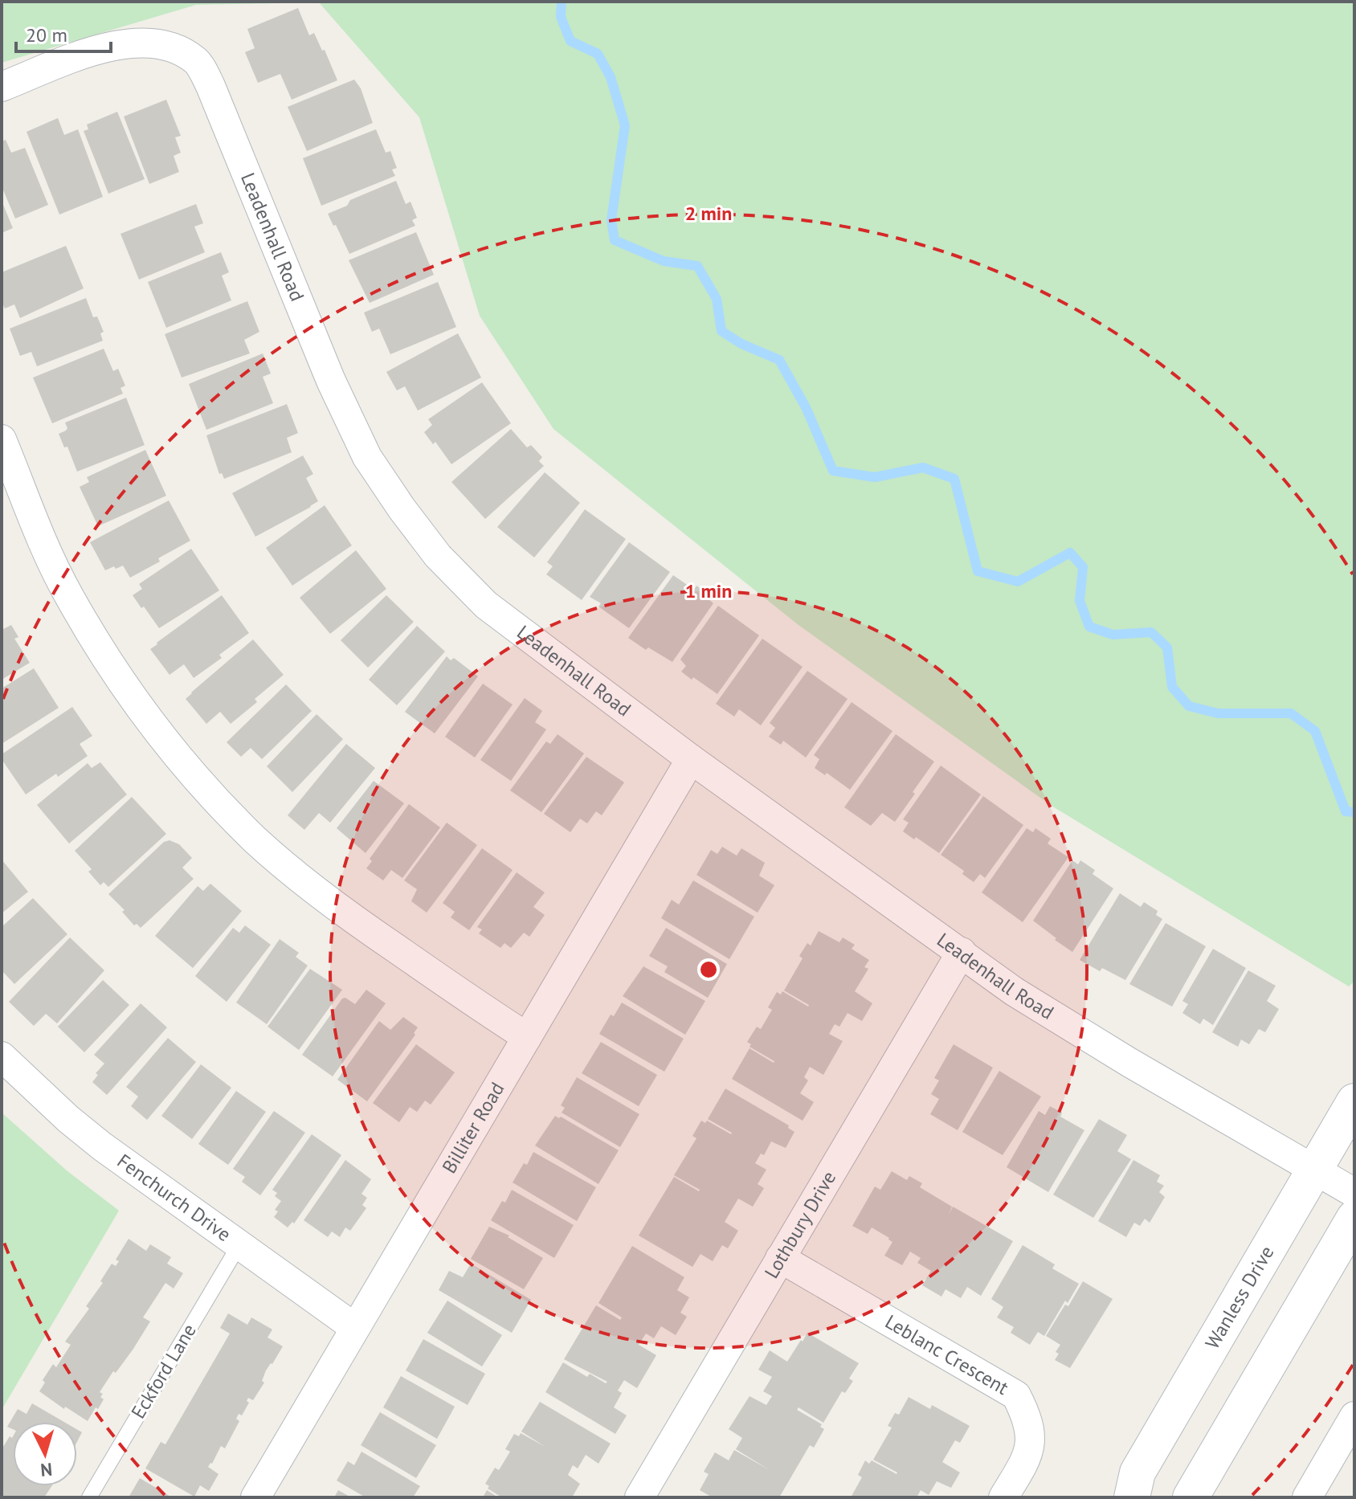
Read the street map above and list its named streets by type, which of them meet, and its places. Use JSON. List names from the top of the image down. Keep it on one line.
{"streets":{"main road":["Wanless Drive"],"street":["Leadenhall Road","Billiter Road","Fenchurch Drive","Lothbury Drive","Leblanc Crescent"],"lane":["Eckford Lane"]},"crossings":[["Leadenhall Road","Billiter Road"],["Leadenhall Road","Lothbury Drive"],["Leadenhall Road","Wanless Drive"],["Billiter Road","Fenchurch Drive"],["Fenchurch Drive","Eckford Lane"],["Lothbury Drive","Leblanc Crescent"]],"scale_bar":"20 m","north":"bottom","rings":["2 min","1 min"]}
